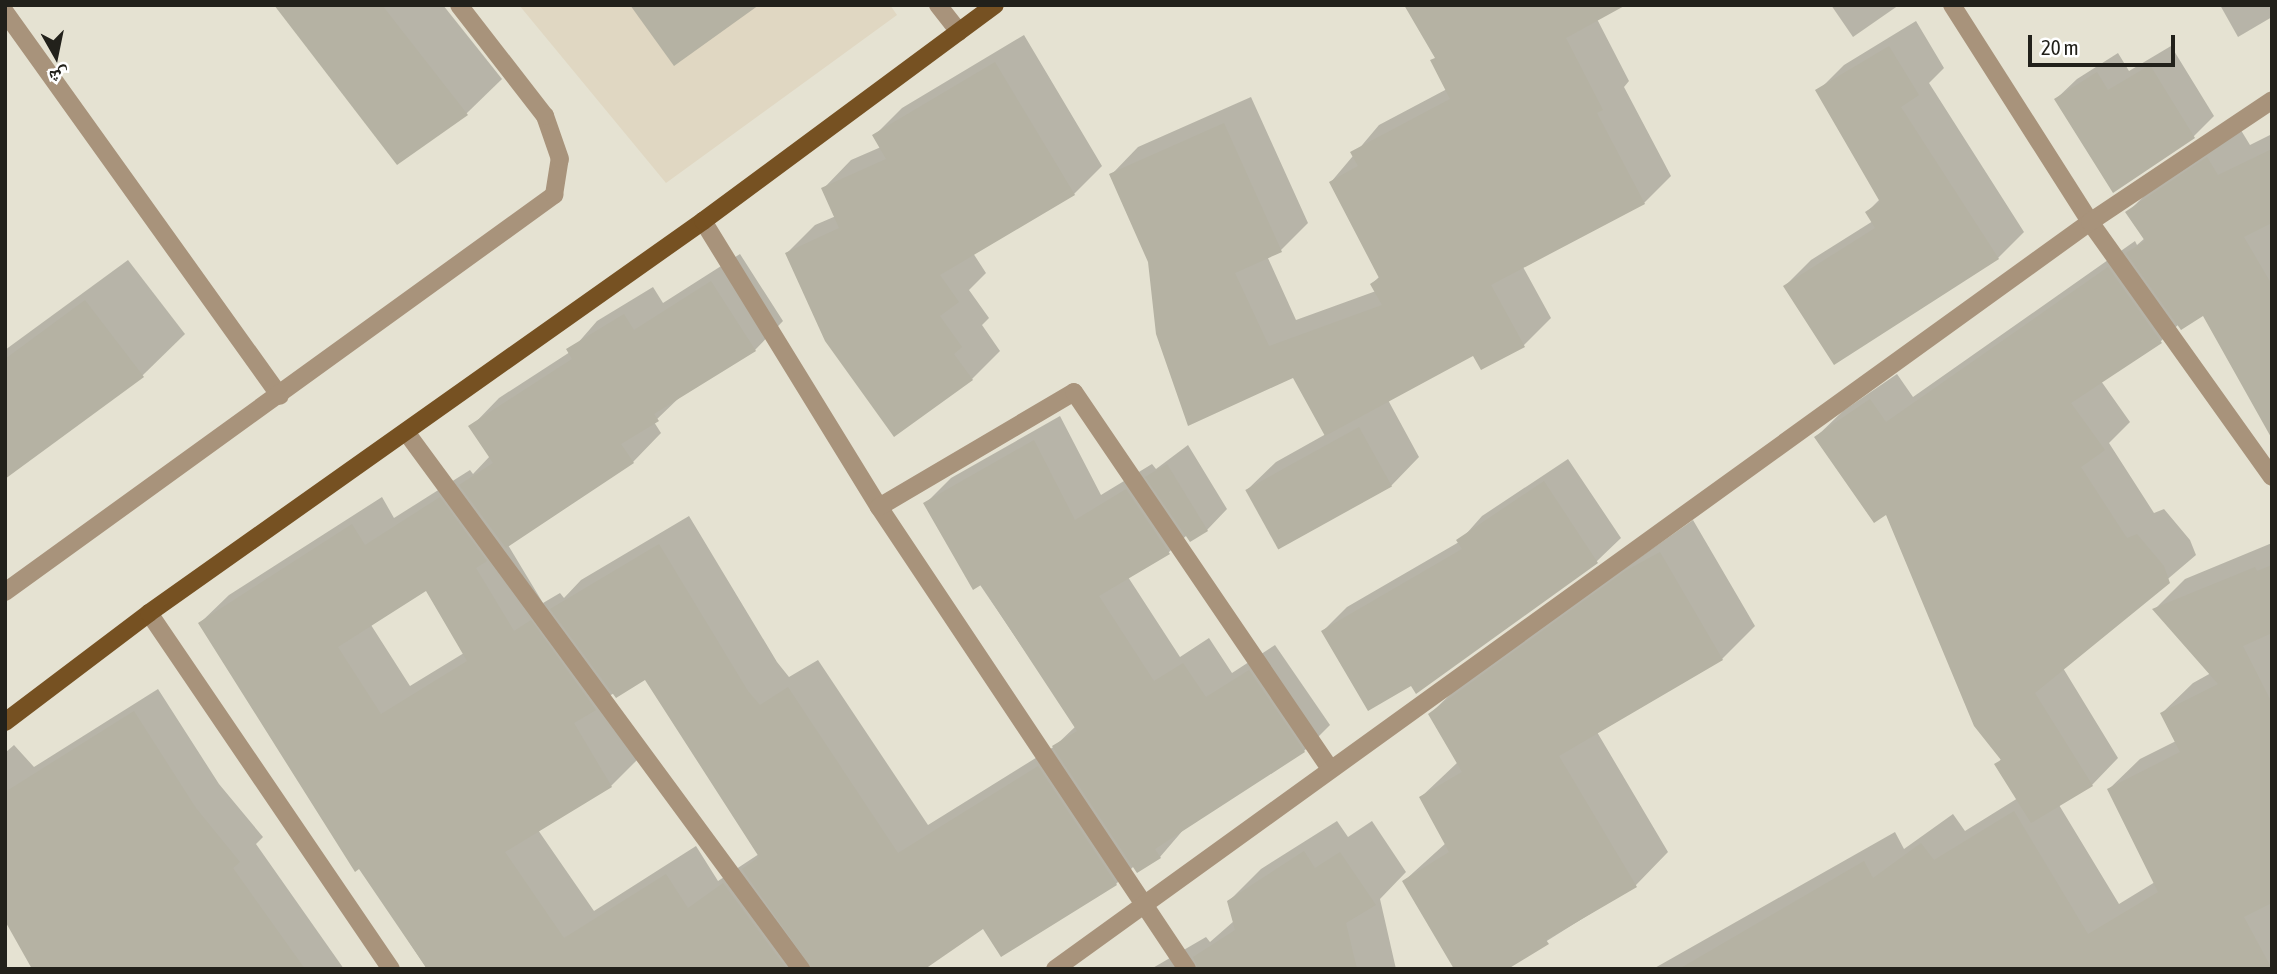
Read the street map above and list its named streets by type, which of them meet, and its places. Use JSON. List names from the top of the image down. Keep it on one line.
{"scale_bar":"20 m","north":"bottom"}
